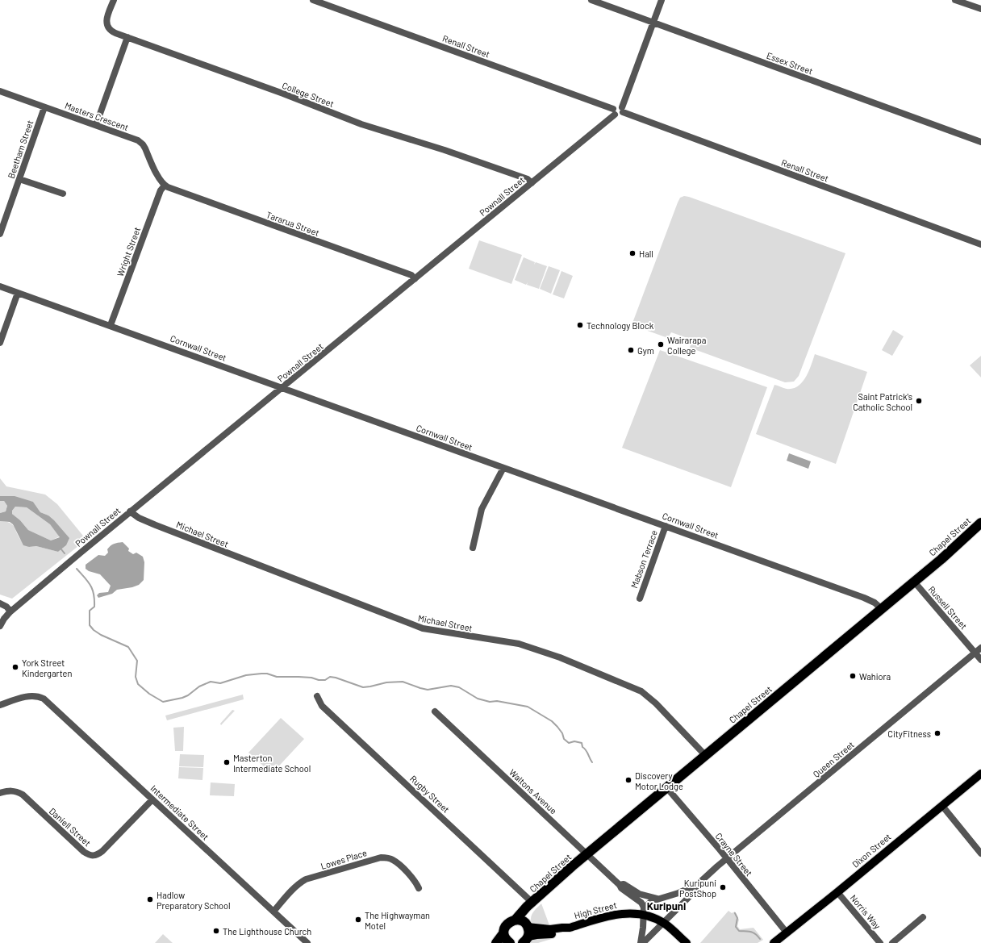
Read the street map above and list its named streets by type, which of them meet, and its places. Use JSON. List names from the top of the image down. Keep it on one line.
{"streets":{"highway":["Chapel Street"],"main road":["Dixon Street","High Street"],"street":["Renall Street","Essex Street","College Street","Masters Crescent","Beetham Street","Pownall Street","Tararua Street","Wright Street","Cornwall Street","Michael Street","Mabson Terrace","Russell Street","Queen Street","Waltons Avenue","Rugby Street","Intermediate Street","Daniell Street","Crayne Street","Lowes Place","Norris Way"]},"crossings":[["Renall Street","Pownall Street"],["College Street","Pownall Street"],["Masters Crescent","Beetham Street"],["Masters Crescent","Tararua Street"],["Masters Crescent","Wright Street"],["Pownall Street","Tararua Street"],["Pownall Street","Cornwall Street"],["Pownall Street","Michael Street"],["Tararua Street","Wright Street"],["Wright Street","Cornwall Street"],["Cornwall Street","Chapel Street"],["Cornwall Street","Mabson Terrace"],["Michael Street","Chapel Street"],["Chapel Street","Russell Street"],["Chapel Street","Waltons Avenue"],["Chapel Street","Rugby Street"],["Chapel Street","Crayne Street"],["Chapel Street","High Street"],["Russell Street","Queen Street"],["Queen Street","Waltons Avenue"],["Queen Street","Crayne Street"],["Queen Street","High Street"],["Waltons Avenue","High Street"],["Intermediate Street","Daniell Street"],["Intermediate Street","Lowes Place"],["Dixon Street","Crayne Street"],["Dixon Street","Norris Way"]],"districts":["Kuripuni"],"places":["Hall","Technology Block","Wairarapa College","Gym","Saint Patrick's Catholic School","York Street Kindergarten","Wahiora","CityFitness","Masterton Intermediate School","Discovery Motor Lodge","Kuripuni PostShop","Hadlow Preparatory School","The Highwayman Motel","The Lighthouse Church"]}
